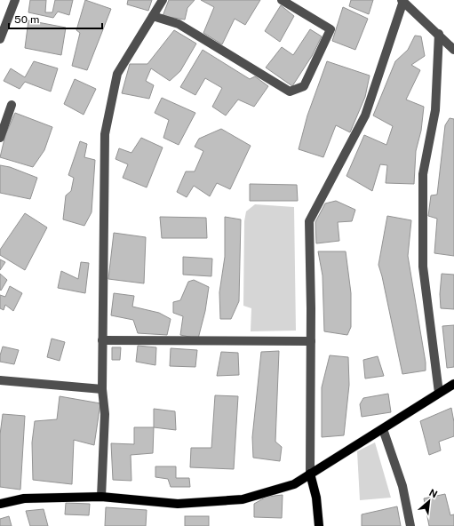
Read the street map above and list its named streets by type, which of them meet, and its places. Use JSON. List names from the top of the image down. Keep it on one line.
{"scale_bar":"50 m","north":"top right"}
